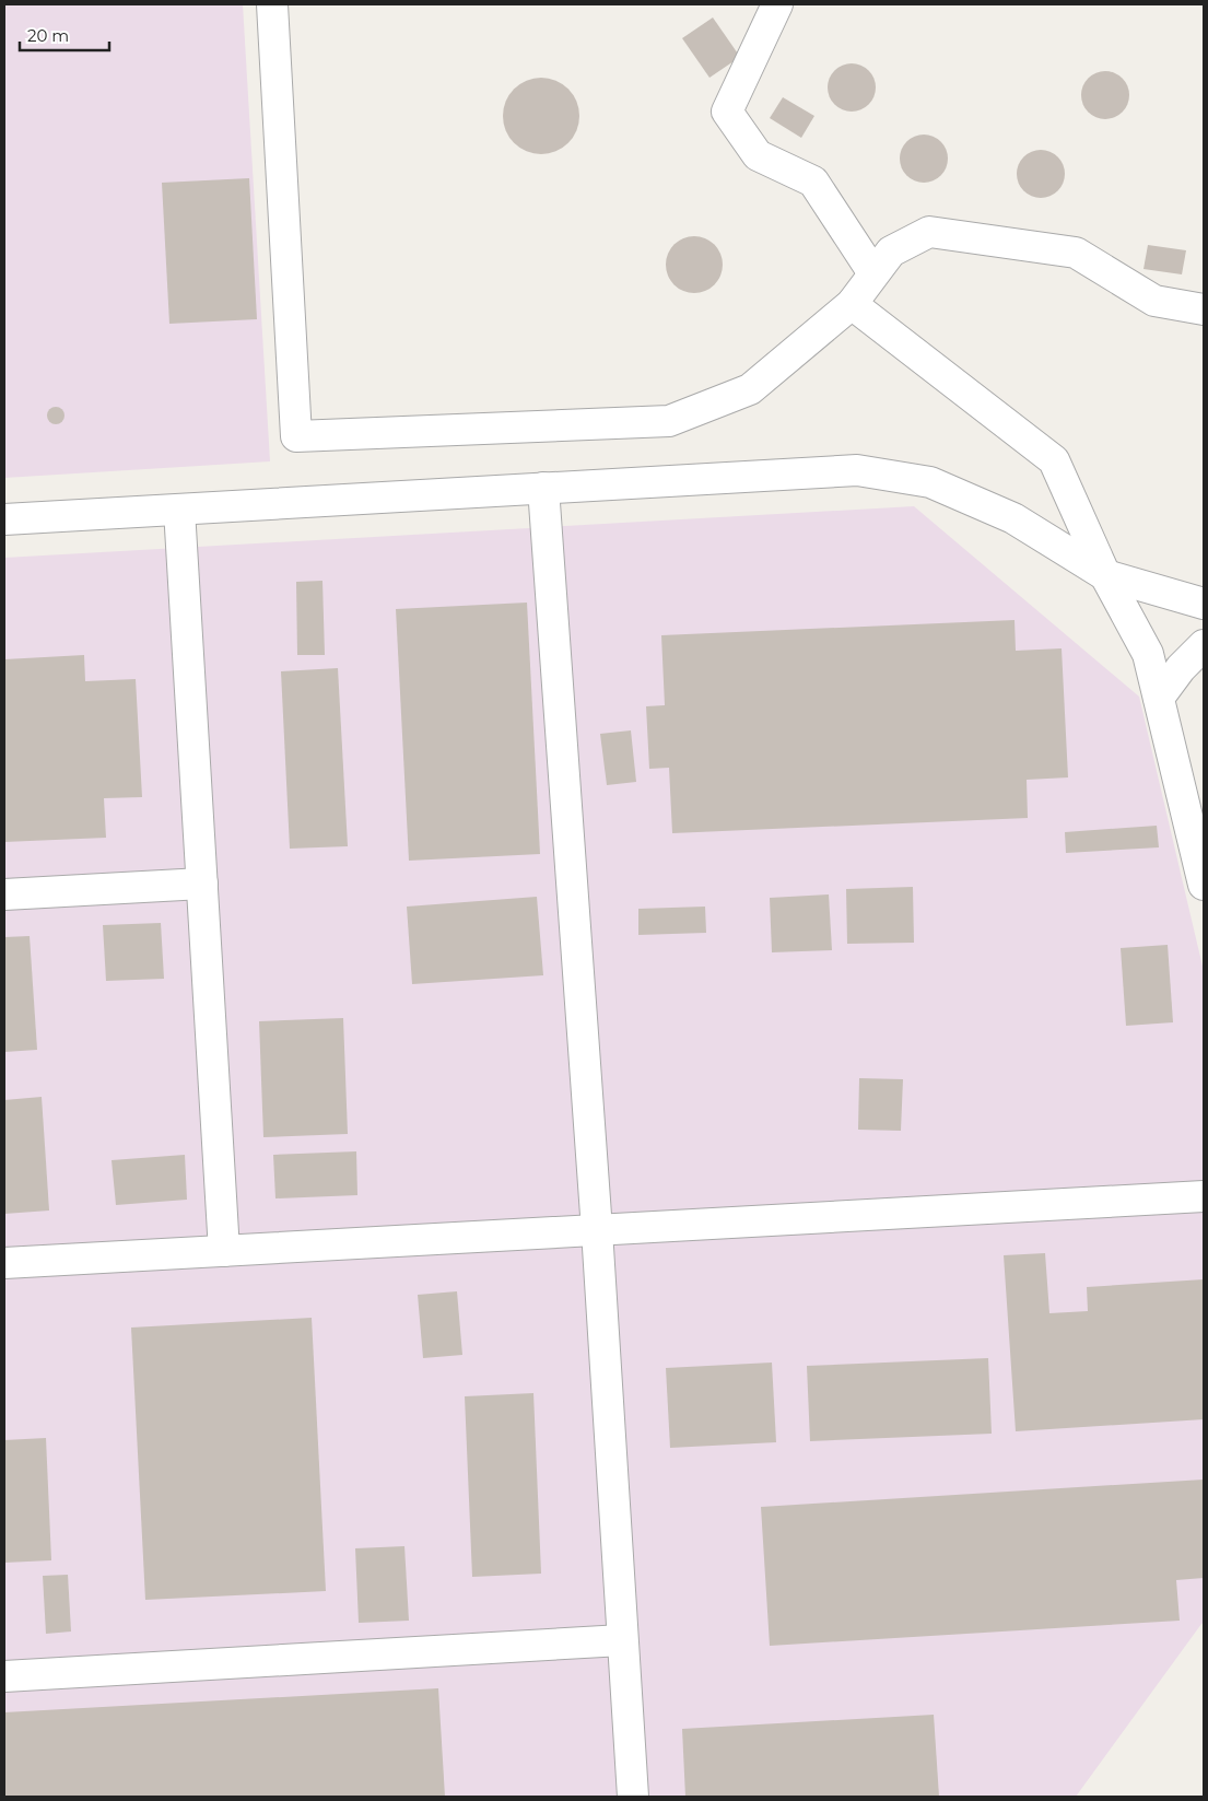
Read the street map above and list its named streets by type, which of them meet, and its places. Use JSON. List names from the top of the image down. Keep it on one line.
{"scale_bar":"20 m"}
